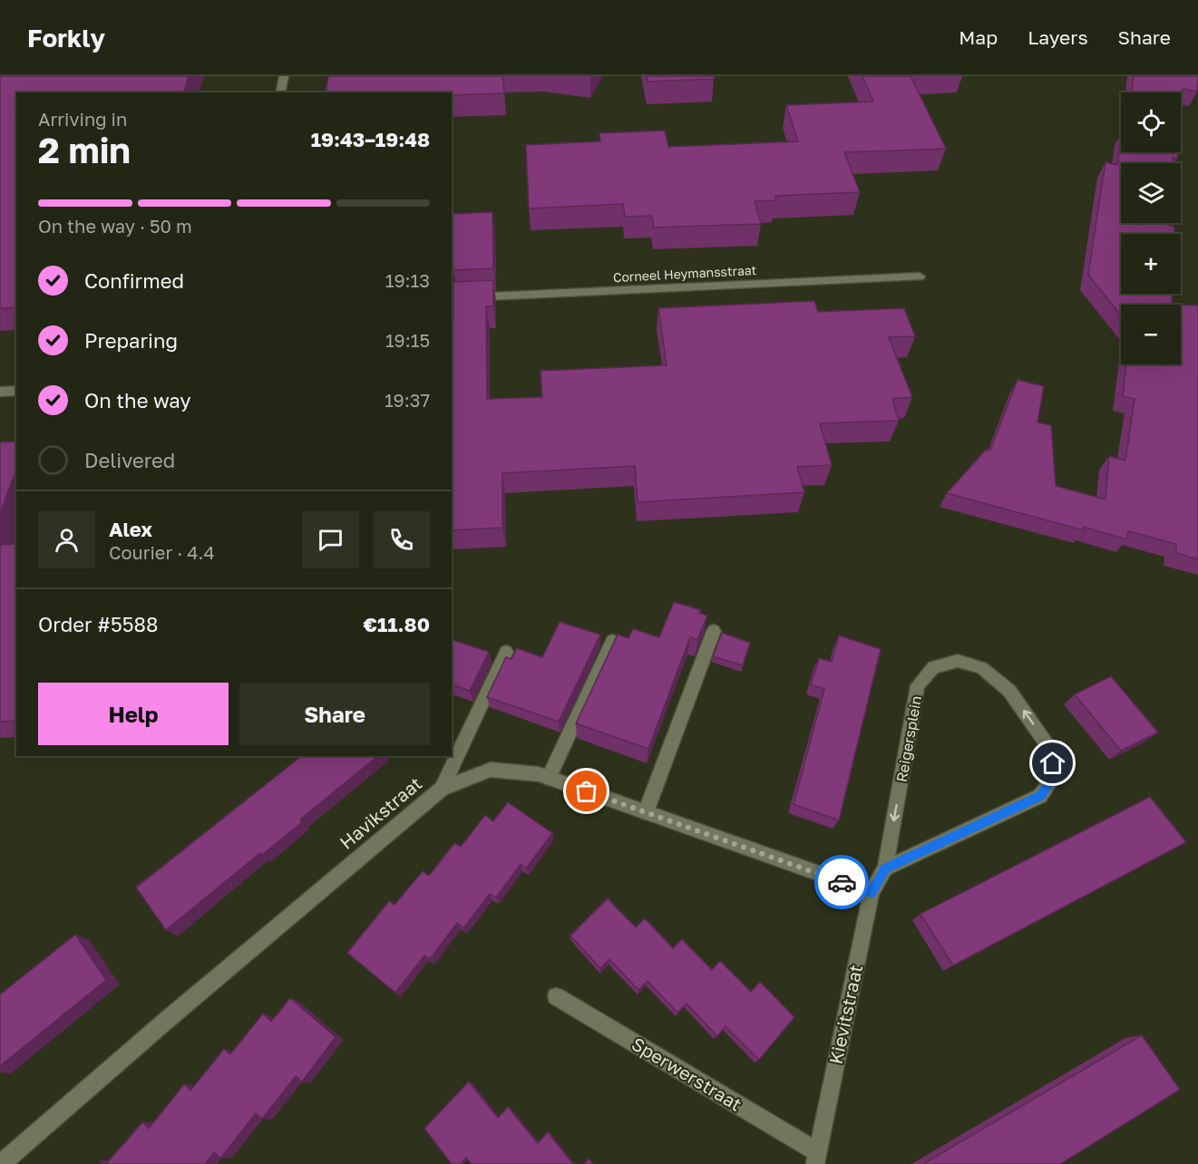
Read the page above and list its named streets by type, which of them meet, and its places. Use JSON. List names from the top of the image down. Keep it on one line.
{"streets":{"street":["Corneel Heymansstraat","Reigersplein","Havikstraat","Kievitstraat","Sperwerstraat"]},"crossings":[["Reigersplein","Kievitstraat"],["Havikstraat","Kievitstraat"],["Kievitstraat","Sperwerstraat"]],"page":{"header":"Forkly","nav":["Map","Layers","Share"],"map_buttons":["+","−"],"heading":["2 min","Arriving in","19:43–19:48"],"panel":["Alex","Courier · 4.4","Order #5588","€11.80"],"bar":"On the way · 50 m","list":[["Confirmed","19:13"],["Preparing","19:15"],["On the way","19:37"],"Delivered"],"buttons":["Help","Share"]}}
